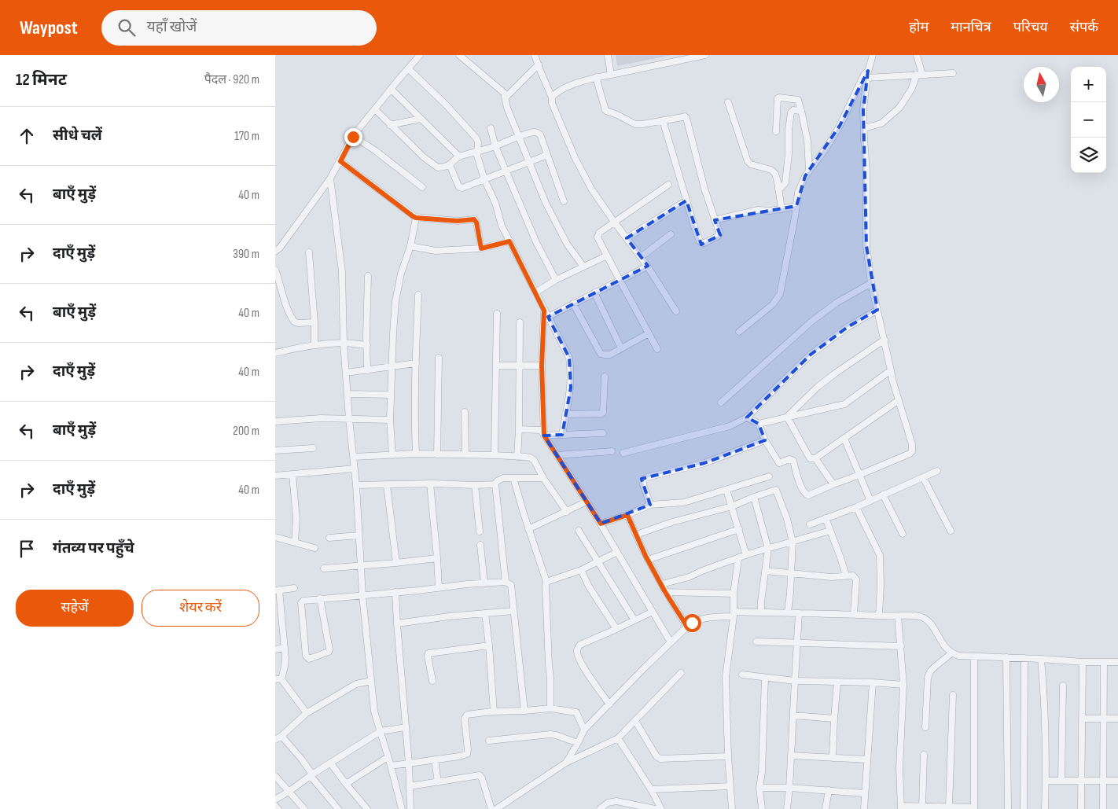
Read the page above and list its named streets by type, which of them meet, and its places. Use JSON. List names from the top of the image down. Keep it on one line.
{"north":"top","page":{"header":"Waypost","search":"यहाँ खोजें","nav":["होम","मानचित्र","परिचय","संपर्क"],"heading":["12 मिनट","पैदल · 920 m"],"map_buttons":["+","−"],"list":[["सीधे चलें","170 m"],["बाएँ मुड़ें","40 m"],["दाएँ मुड़ें","390 m"],["बाएँ मुड़ें","40 m"],["दाएँ मुड़ें","40 m"],["बाएँ मुड़ें","200 m"],["दाएँ मुड़ें","40 m"],"गंतव्य पर पहुँचे"],"buttons":["सहेजें","शेयर करें"]}}
